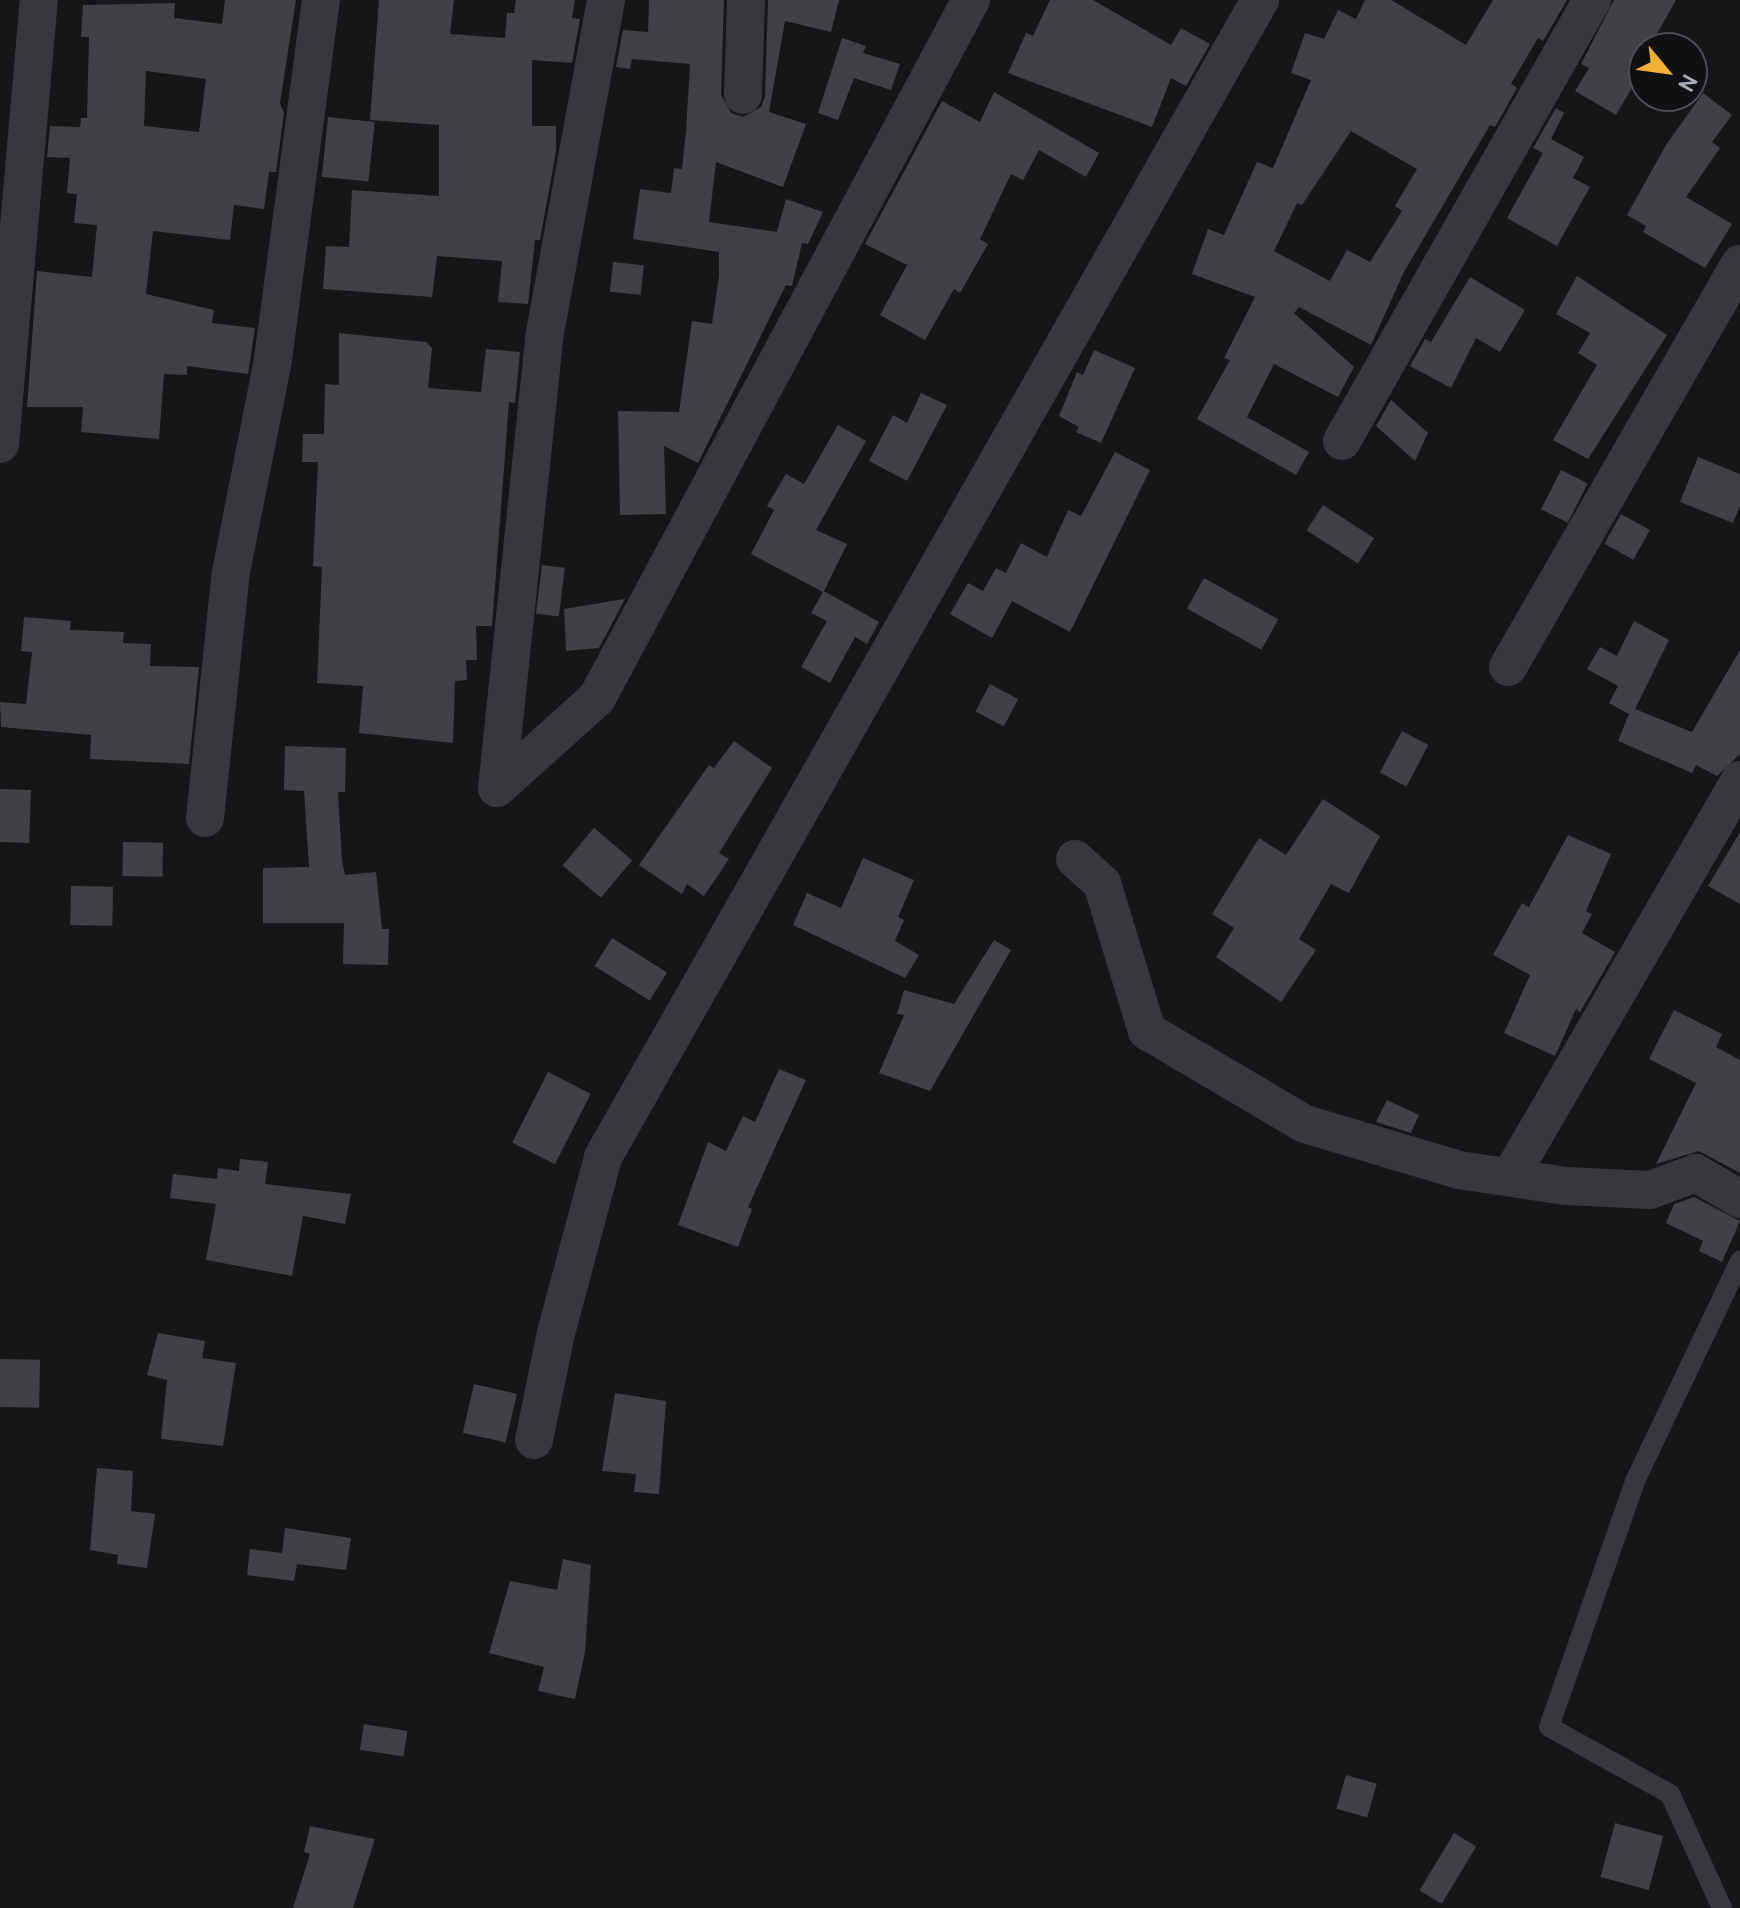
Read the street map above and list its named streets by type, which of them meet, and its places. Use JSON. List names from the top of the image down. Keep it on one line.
{"north":"bottom right"}
